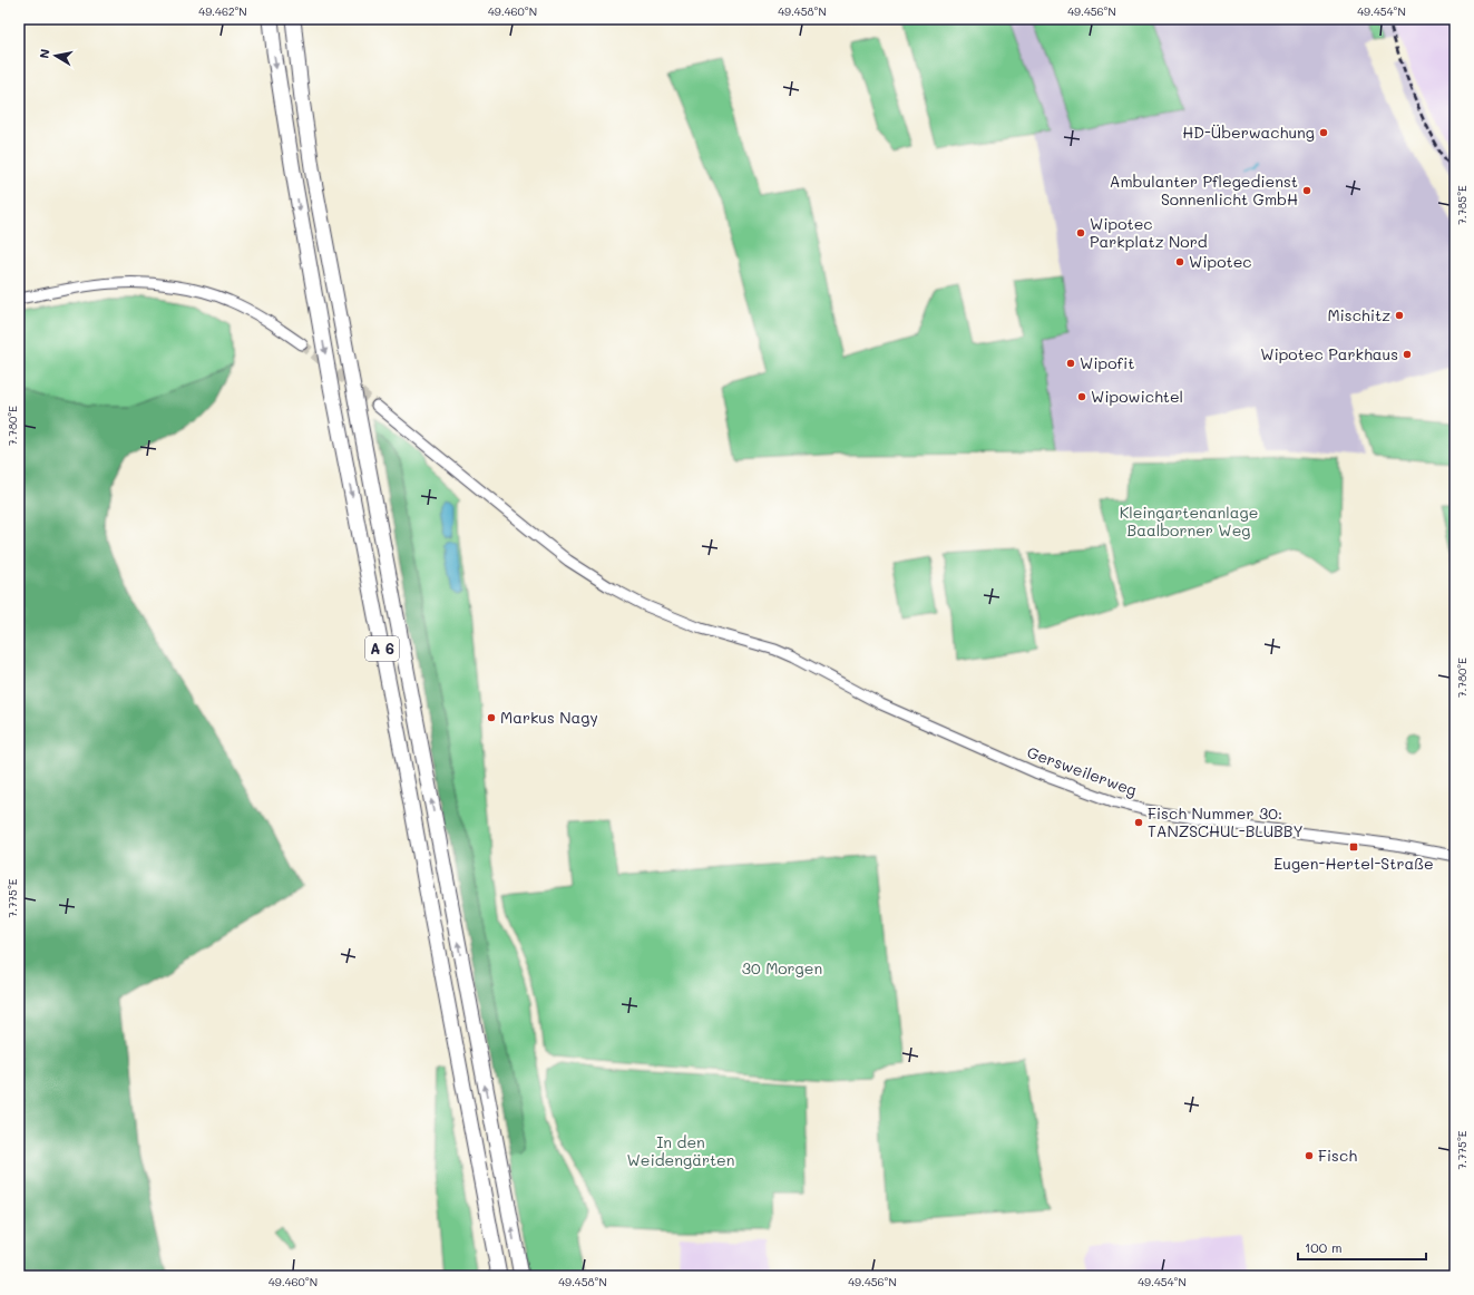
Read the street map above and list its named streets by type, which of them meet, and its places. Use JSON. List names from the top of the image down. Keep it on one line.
{"streets":{"highway":["A 6"],"street":["Gersweilerweg"]},"parks":["Kleingartenanlage Baalborner Weg","30 Morgen","In den Weidengärten"],"places":{"other":["HD-Überwachung","Ambulanter Pflegedienst Sonnenlicht GmbH","Wipotec Parkplatz Nord","Wipotec","Mischitz","Wipotec Parkhaus","Wipofit","Wipowichtel","Markus Nagy","Fisch Nummer 30: TANZSCHUL-BLUBBY","Fisch"],"transit":["Eugen-Hertel-Straße"]},"scale_bar":"100 m","north":"left","coordinates":["49.462°N","49.460°N","49.458°N","49.456°N","49.454°N","7.785°E","7.780°E","7.775°E"]}
